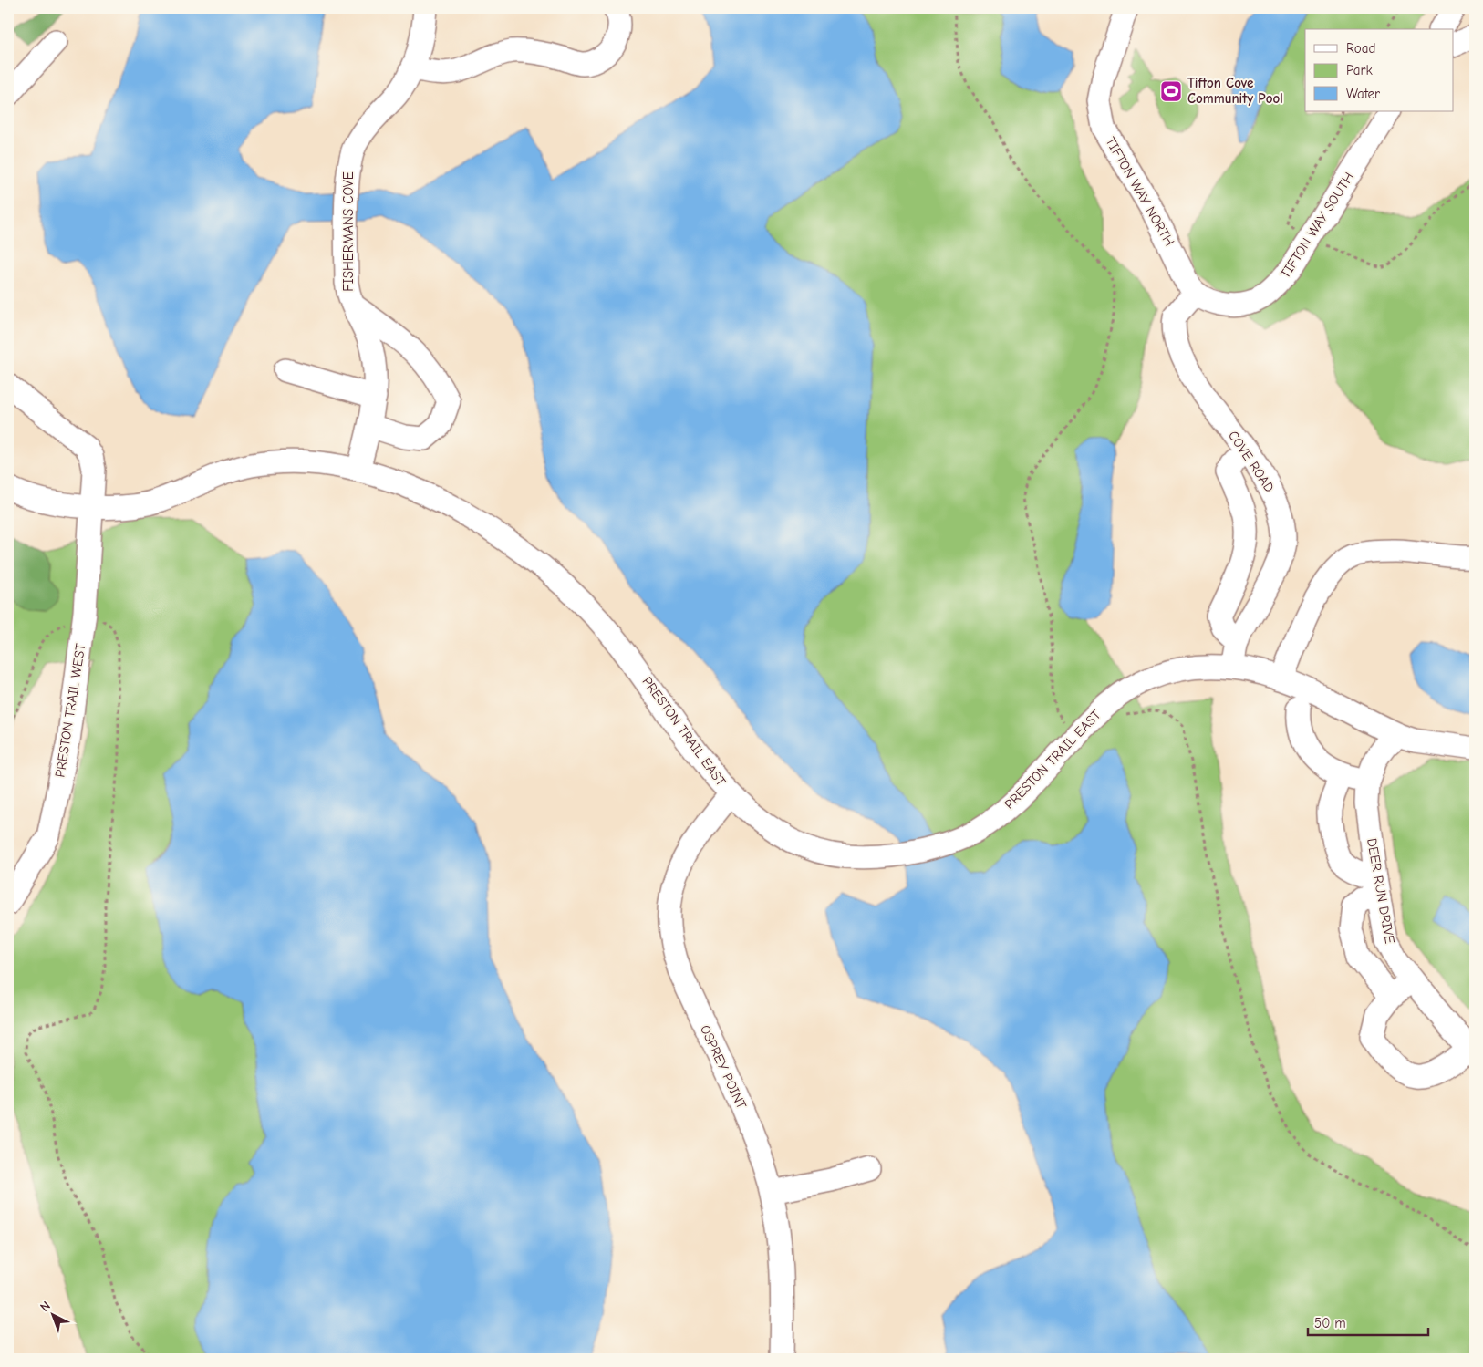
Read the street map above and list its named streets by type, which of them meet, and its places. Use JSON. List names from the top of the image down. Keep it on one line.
{"streets":{"street":["TIFTON WAY NORTH","TIFTON WAY SOUTH","FISHERMANS COVE","COVE ROAD","PRESTON TRAIL WEST","PRESTON TRAIL EAST","DEER RUN DRIVE","OSPREY POINT"]},"crossings":[["TIFTON WAY NORTH","TIFTON WAY SOUTH"],["TIFTON WAY NORTH","COVE ROAD"],["TIFTON WAY SOUTH","COVE ROAD"],["FISHERMANS COVE","PRESTON TRAIL EAST"],["COVE ROAD","PRESTON TRAIL EAST"],["PRESTON TRAIL WEST","PRESTON TRAIL EAST"],["PRESTON TRAIL EAST","DEER RUN DRIVE"],["PRESTON TRAIL EAST","OSPREY POINT"]],"places":{"sports":["Tifton Cove Community Pool"]},"legend":["Road","Park","Water"],"scale_bar":"50 m","north":"top left"}
